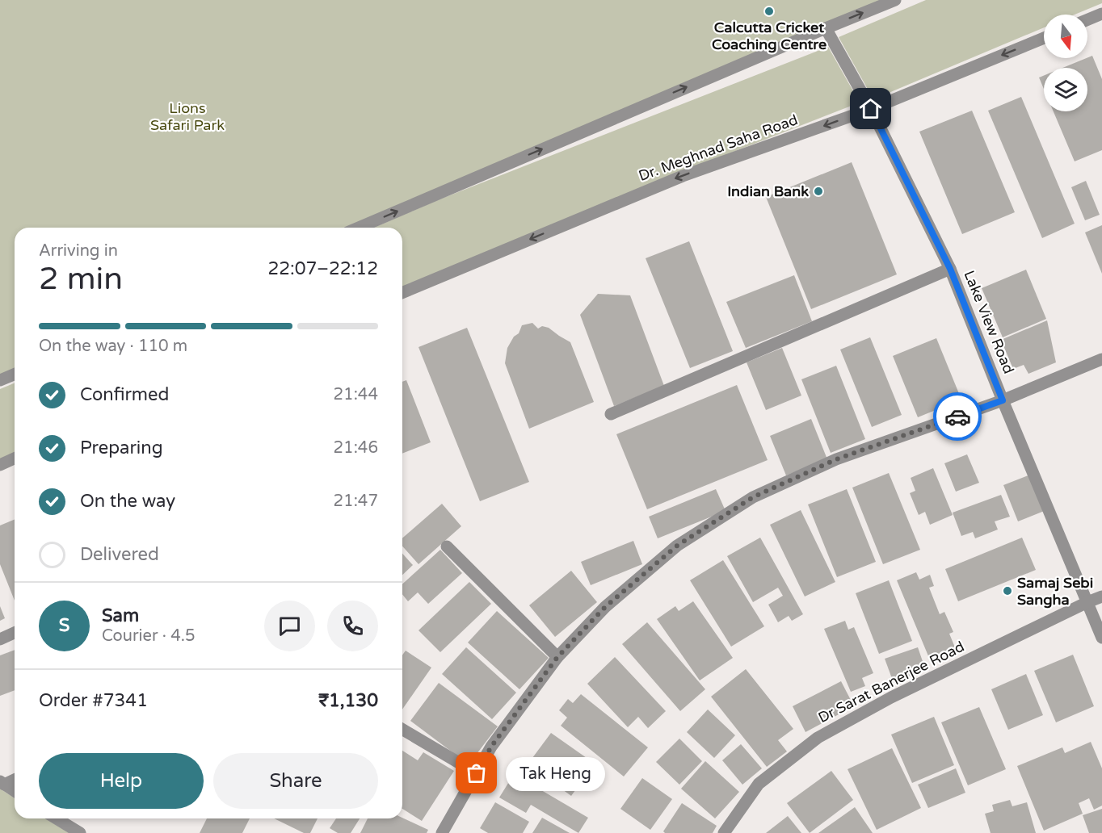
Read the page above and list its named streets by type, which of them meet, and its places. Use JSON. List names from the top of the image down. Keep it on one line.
{"streets":{"street":["Dr. Meghnad Saha Road","Lake View Road","Dr Sarat Banerjee Road"]},"crossings":[["Dr. Meghnad Saha Road","Lake View Road"],["Lake View Road","Dr Sarat Banerjee Road"]],"parks":["Lions Safari Park"],"places":["Calcutta Cricket Coaching Centre","Indian Bank","Samaj Sebi Sangha","Tak Heng"],"north":"bottom","page":{"heading":["2 min","Arriving in","22:07–22:12"],"panel":["Sam","Courier · 4.5","Order #7341","₹1,130"],"bar":"On the way · 110 m","list":[["Confirmed","21:44"],["Preparing","21:46"],["On the way","21:47"],"Delivered"],"round":"S","buttons":["Help","Share"],"bubble":"Tak Heng"}}
